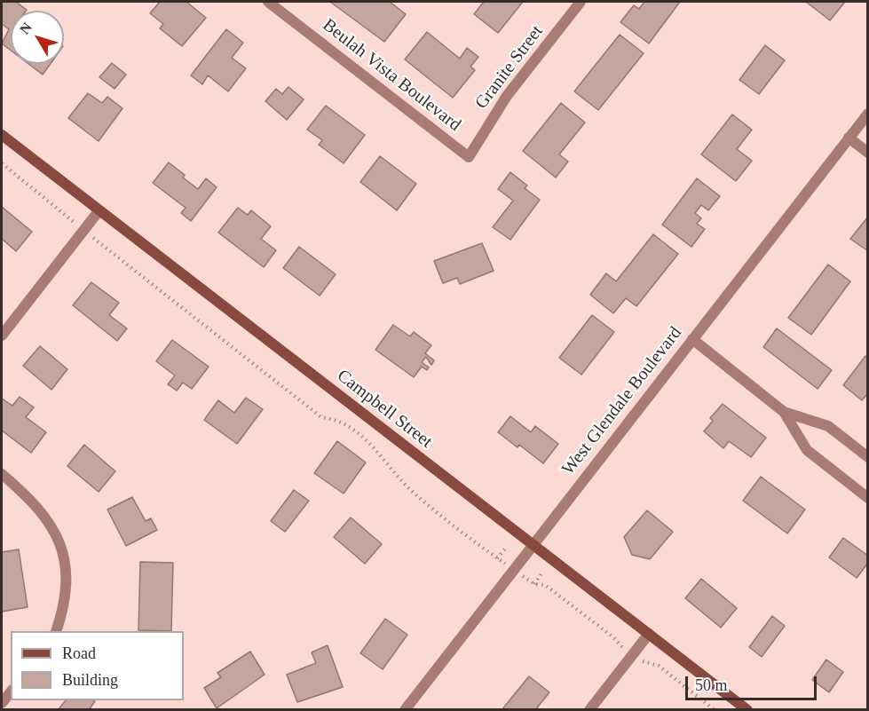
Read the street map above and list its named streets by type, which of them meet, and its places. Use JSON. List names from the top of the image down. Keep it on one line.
{"streets":{"main road":["Campbell Street"],"street":["Granite Street","Beulah Vista Boulevard","West Glendale Boulevard"]},"crossings":[["Granite Street","Beulah Vista Boulevard"],["West Glendale Boulevard","Campbell Street"]],"legend":["Road","Building"],"scale_bar":"50 m","north":"top left"}
